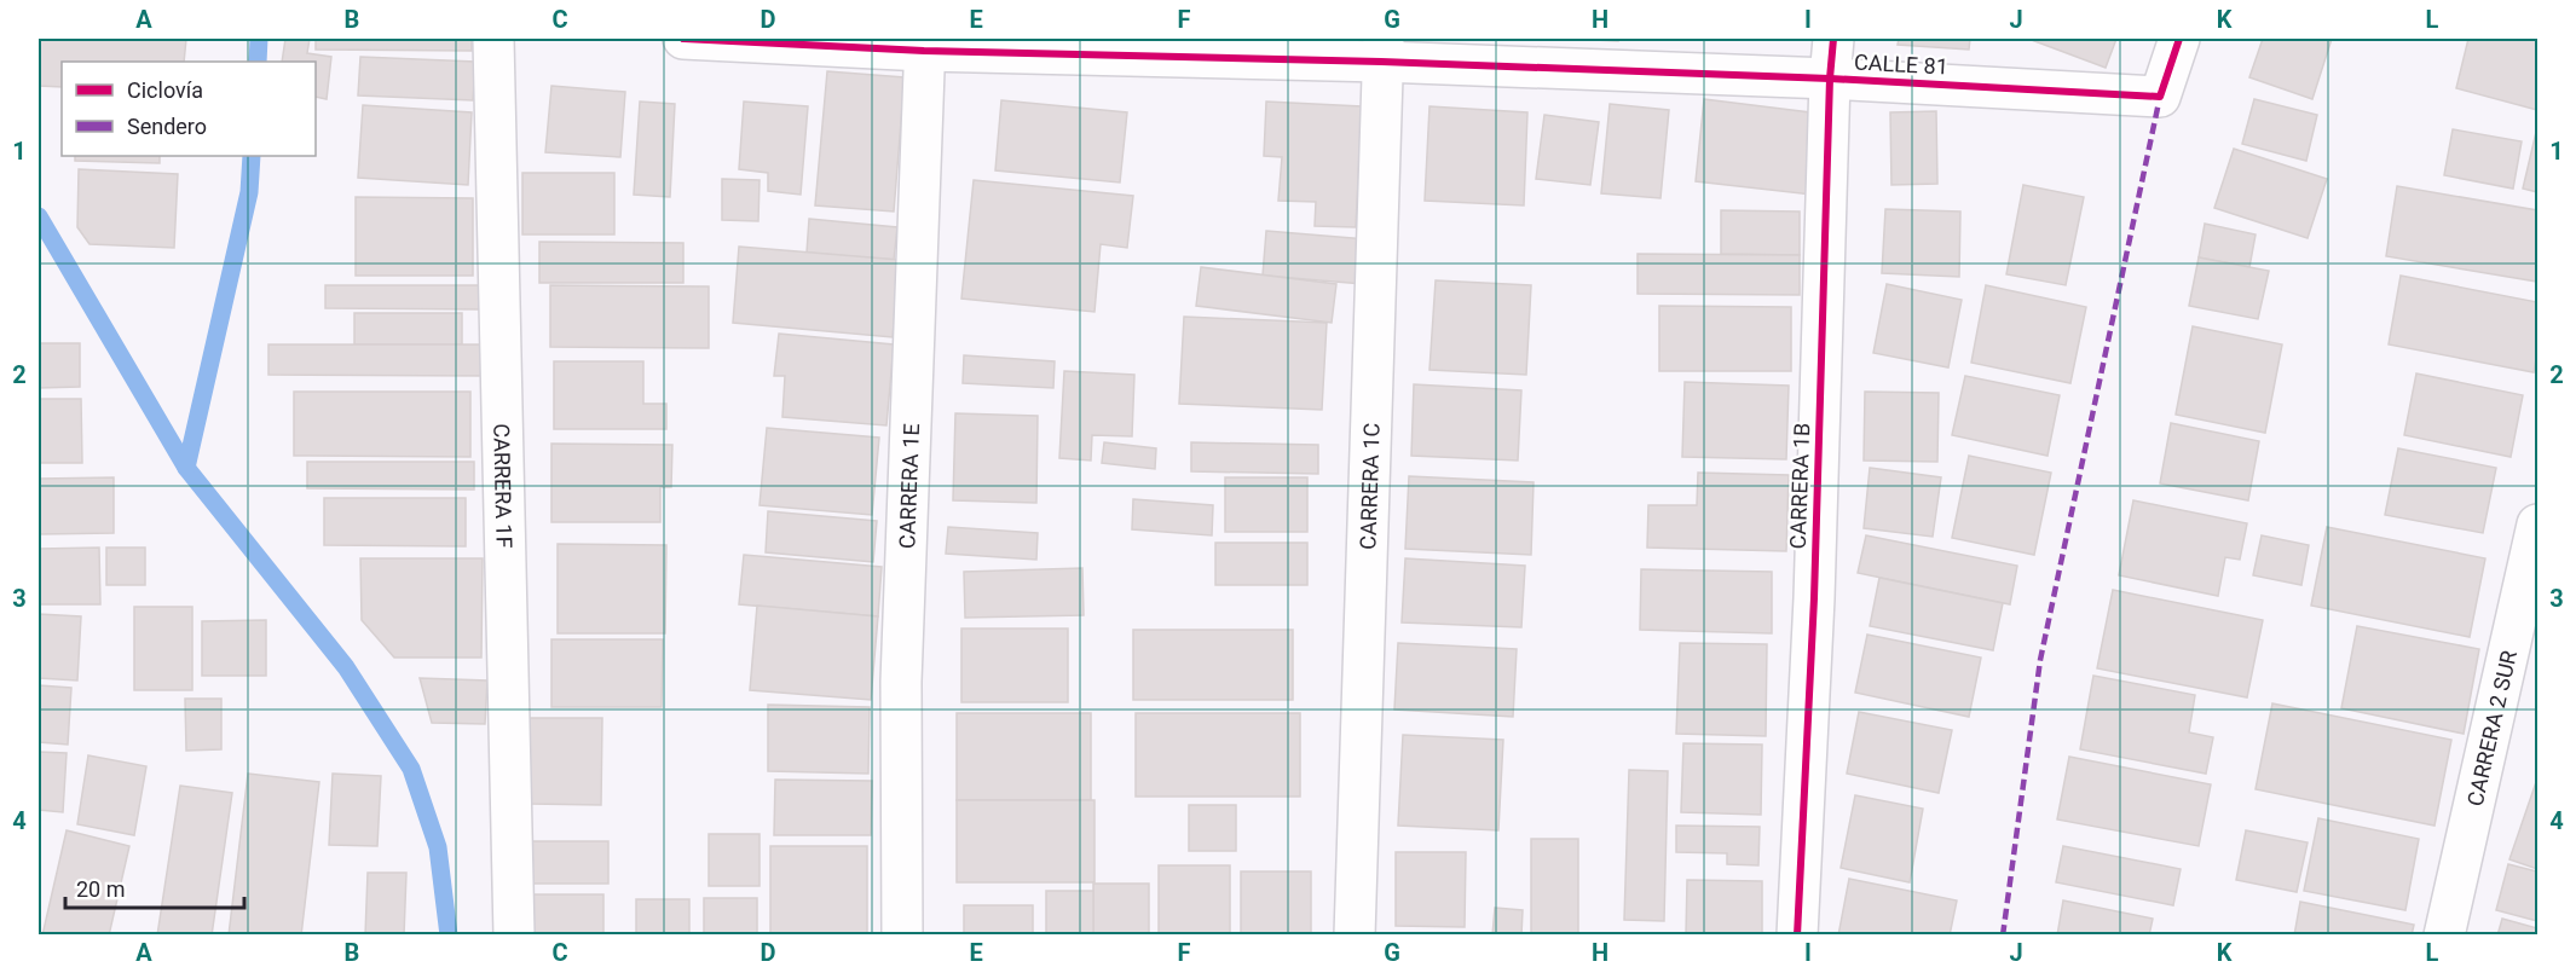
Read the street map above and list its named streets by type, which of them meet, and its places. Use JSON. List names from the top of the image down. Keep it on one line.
{"streets":{"street":["CALLE 81","CARRERA 1F","CARRERA 1E","CARRERA 1C","CARRERA 1B","CARRERA 2 SUR"]},"crossings":[["CALLE 81","CARRERA 1E"],["CALLE 81","CARRERA 1C"],["CALLE 81","CARRERA 1B"]],"legend":["Ciclovía","Sendero"],"scale_bar":"20 m","grid":{"columns":["A","B","C","D","E","F","G","H","I","J","K","L"],"rows":["1","2","3","4"]}}
